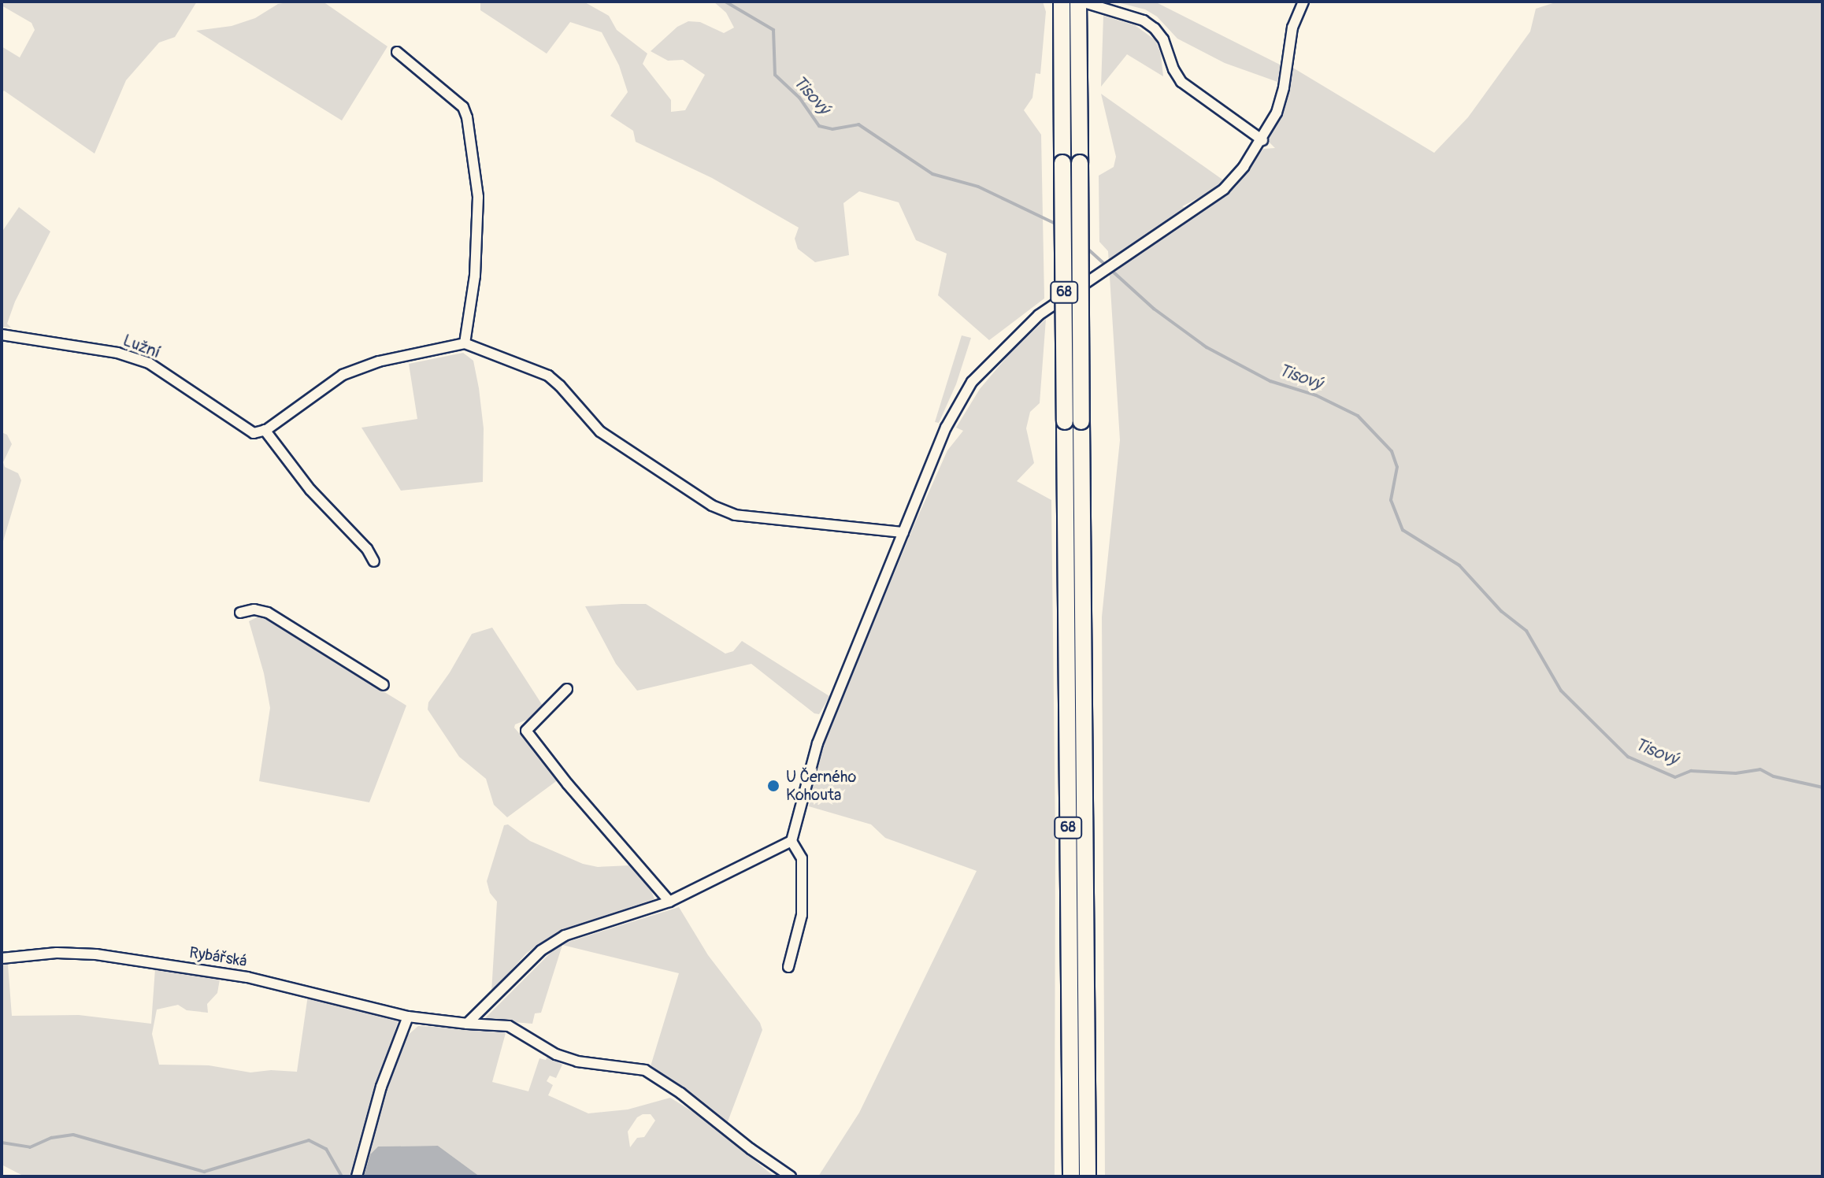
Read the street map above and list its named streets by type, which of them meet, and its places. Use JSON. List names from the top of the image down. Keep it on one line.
{"streets":{"highway":["68"],"street":["Lužní","Rybářská"]},"water":["Tisový"],"places":["U Černého Kohouta"]}
